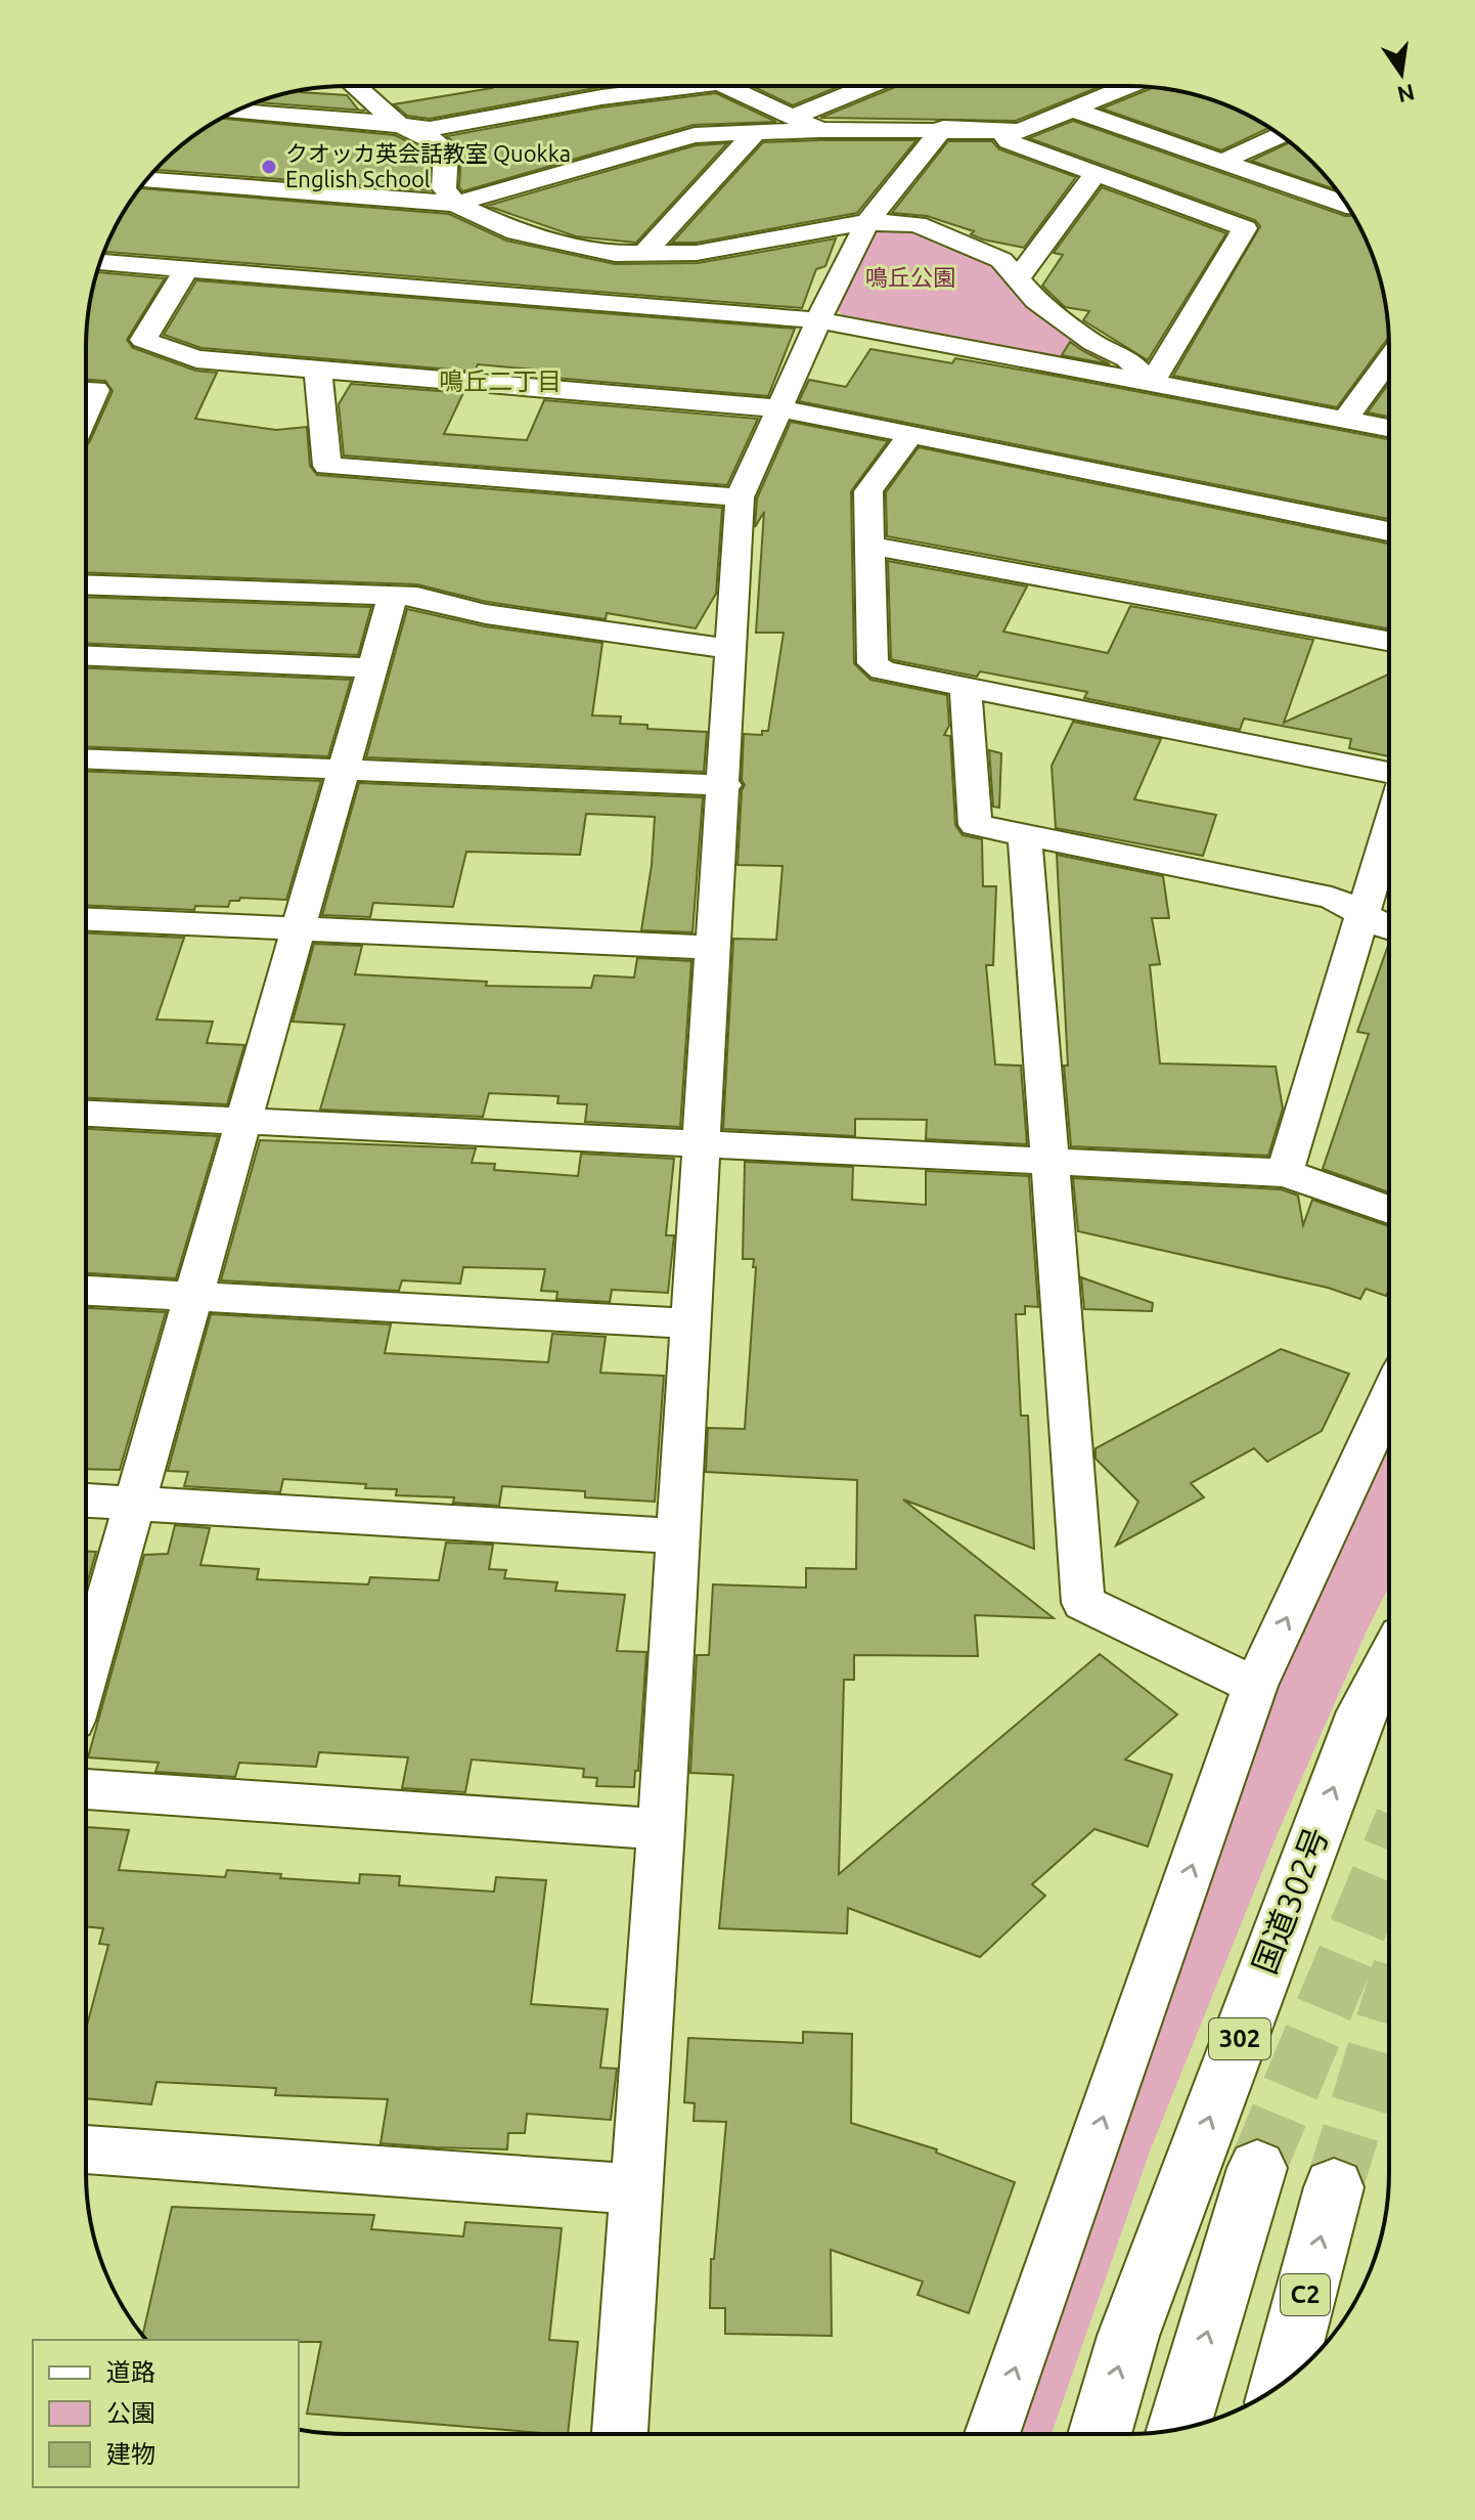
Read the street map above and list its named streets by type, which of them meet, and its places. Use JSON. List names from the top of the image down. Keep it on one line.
{"streets":{"highway":["国道302号","302","C2"]},"districts":["鳴丘二丁目"],"parks":["鳴丘公園"],"places":["クオッカ英会話教室 Quokka English School"],"legend":["道路","公園","建物"],"north":"bottom"}
